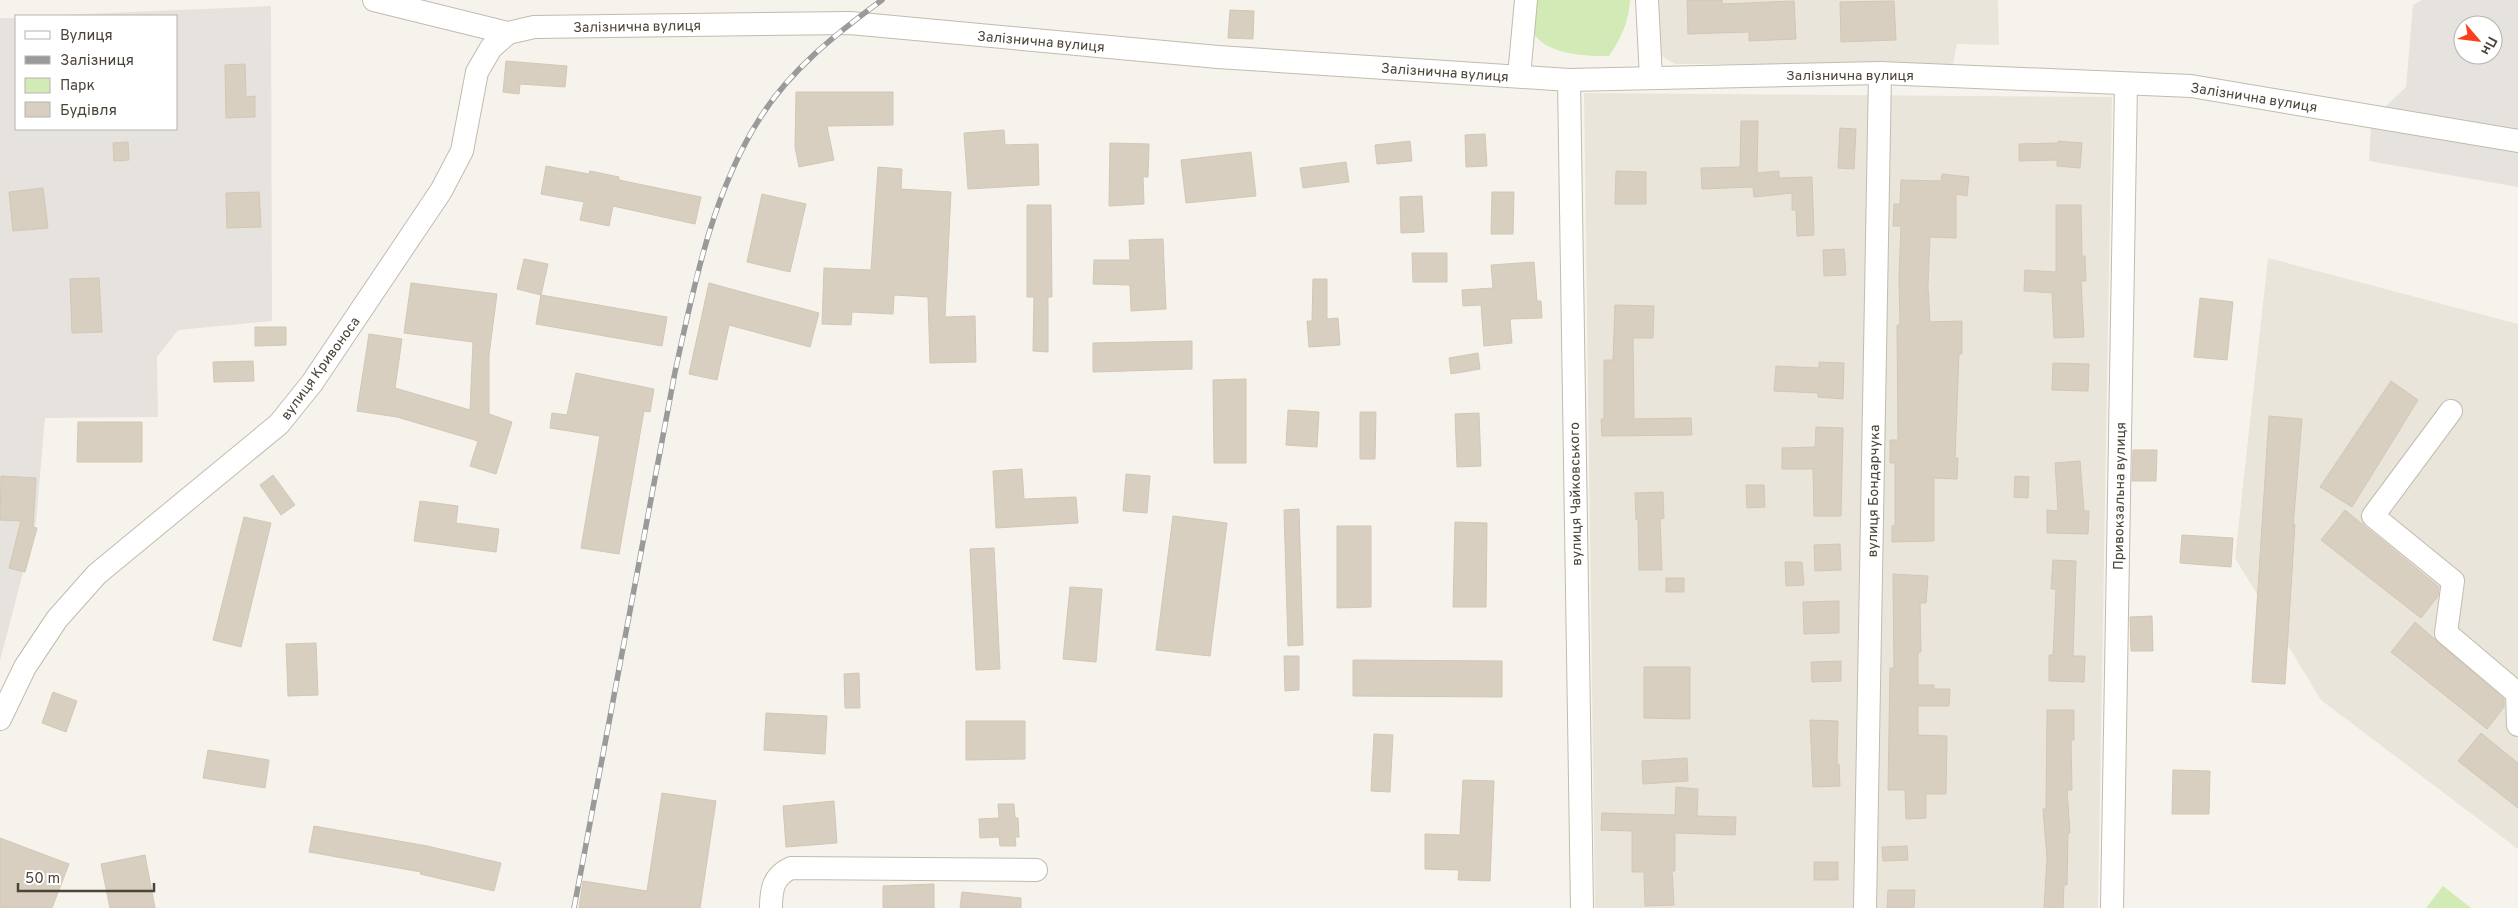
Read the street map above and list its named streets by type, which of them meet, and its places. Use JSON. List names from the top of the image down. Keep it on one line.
{"streets":{"street":["Залізнична вулиця","вулиця Кривоноса","вулиця Бондарчука","вулиця Чайковського","Привокзальна вулиця"]},"crossings":[["Залізнична вулиця","вулиця Кривоноса"],["Залізнична вулиця","вулиця Бондарчука"],["Залізнична вулиця","вулиця Чайковського"],["Залізнична вулиця","Привокзальна вулиця"]],"legend":["Вулиця","Залізниця","Парк","Будівля"],"scale_bar":"50 m","north":"bottom right"}
